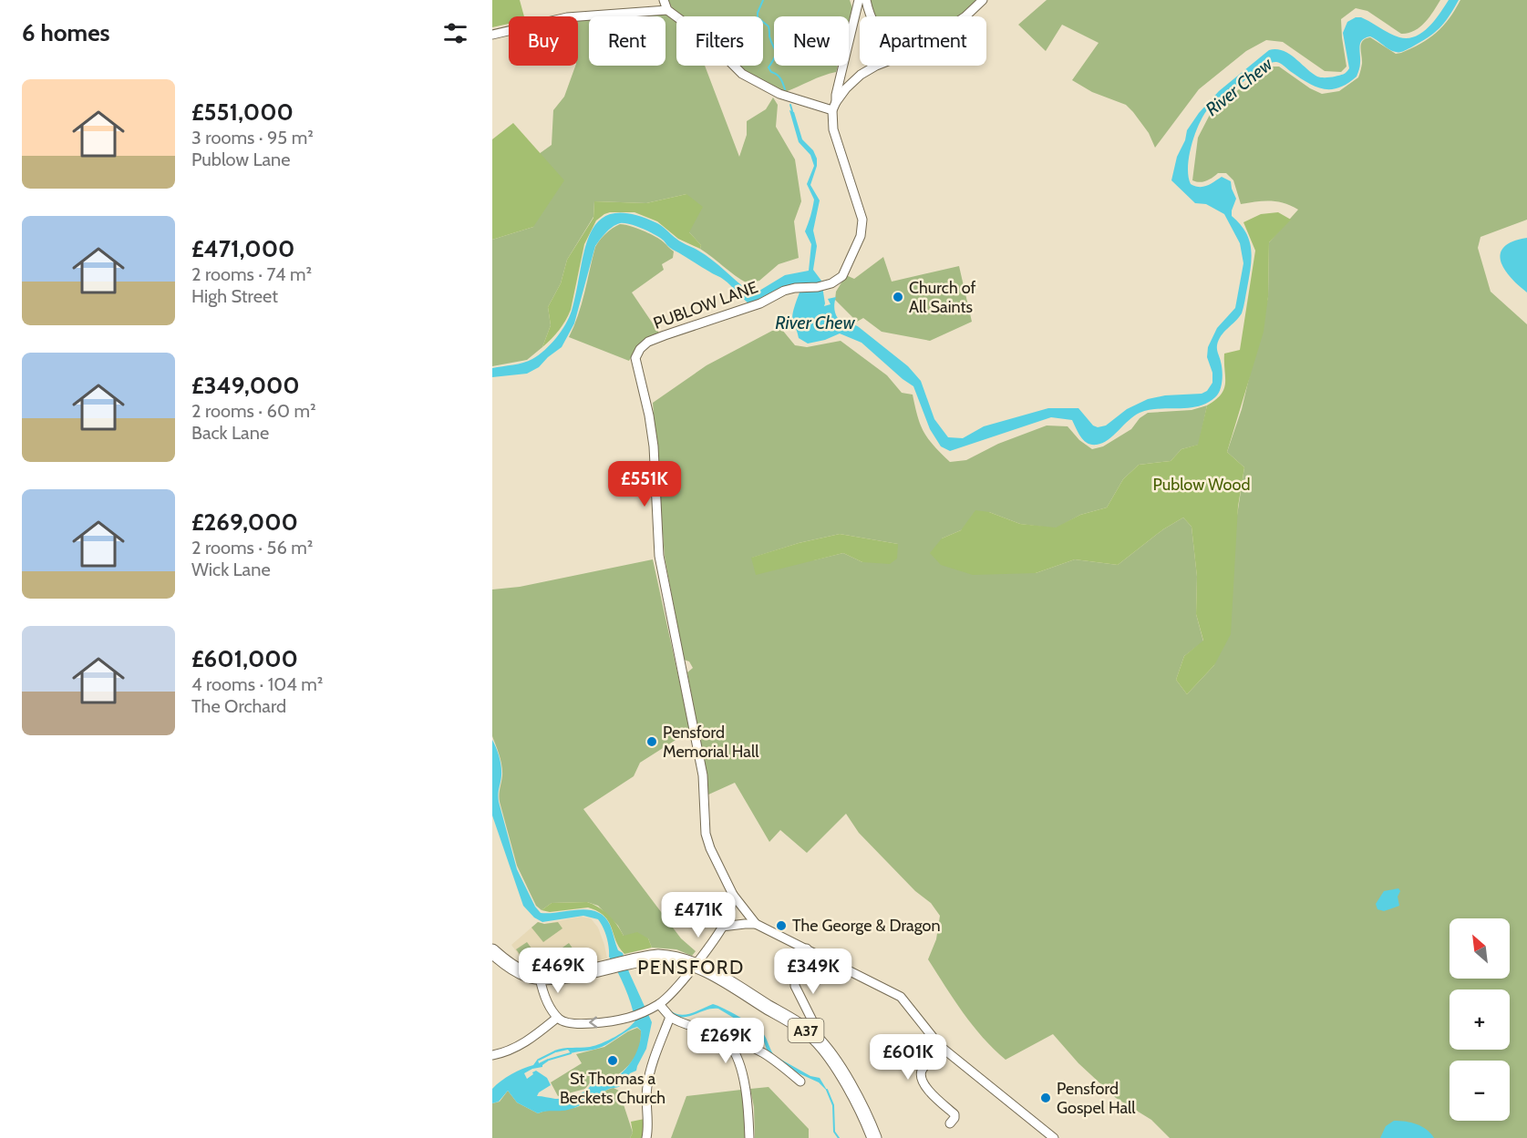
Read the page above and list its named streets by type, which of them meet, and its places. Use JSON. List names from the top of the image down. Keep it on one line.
{"streets":{"highway":["A37"],"street":["PUBLOW LANE"]},"districts":["PENSFORD"],"water":["River Chew"],"parks":["Publow Wood"],"places":["Church of All Saints","Pensford Memorial Hall","The George & Dragon","St Thomas a Beckets Church","Pensford Gospel Hall"],"north":"top left","page":{"heading":"6 homes","chip":["Buy","Rent","Filters","New","Apartment"],"list":[{"name":"£551,000","note":"3 rooms · 95 m² · Publow Lane"},{"name":"£471,000","note":"2 rooms · 74 m² · High Street"},{"name":"£349,000","note":"2 rooms · 60 m² · Back Lane"},{"name":"£269,000","note":"2 rooms · 56 m² · Wick Lane"},{"name":"£601,000","note":"4 rooms · 104 m² · The Orchard"}],"price":["£551K","£471K","£469K","£349K","£269K","£601K"],"map_buttons":["+","−"]}}
